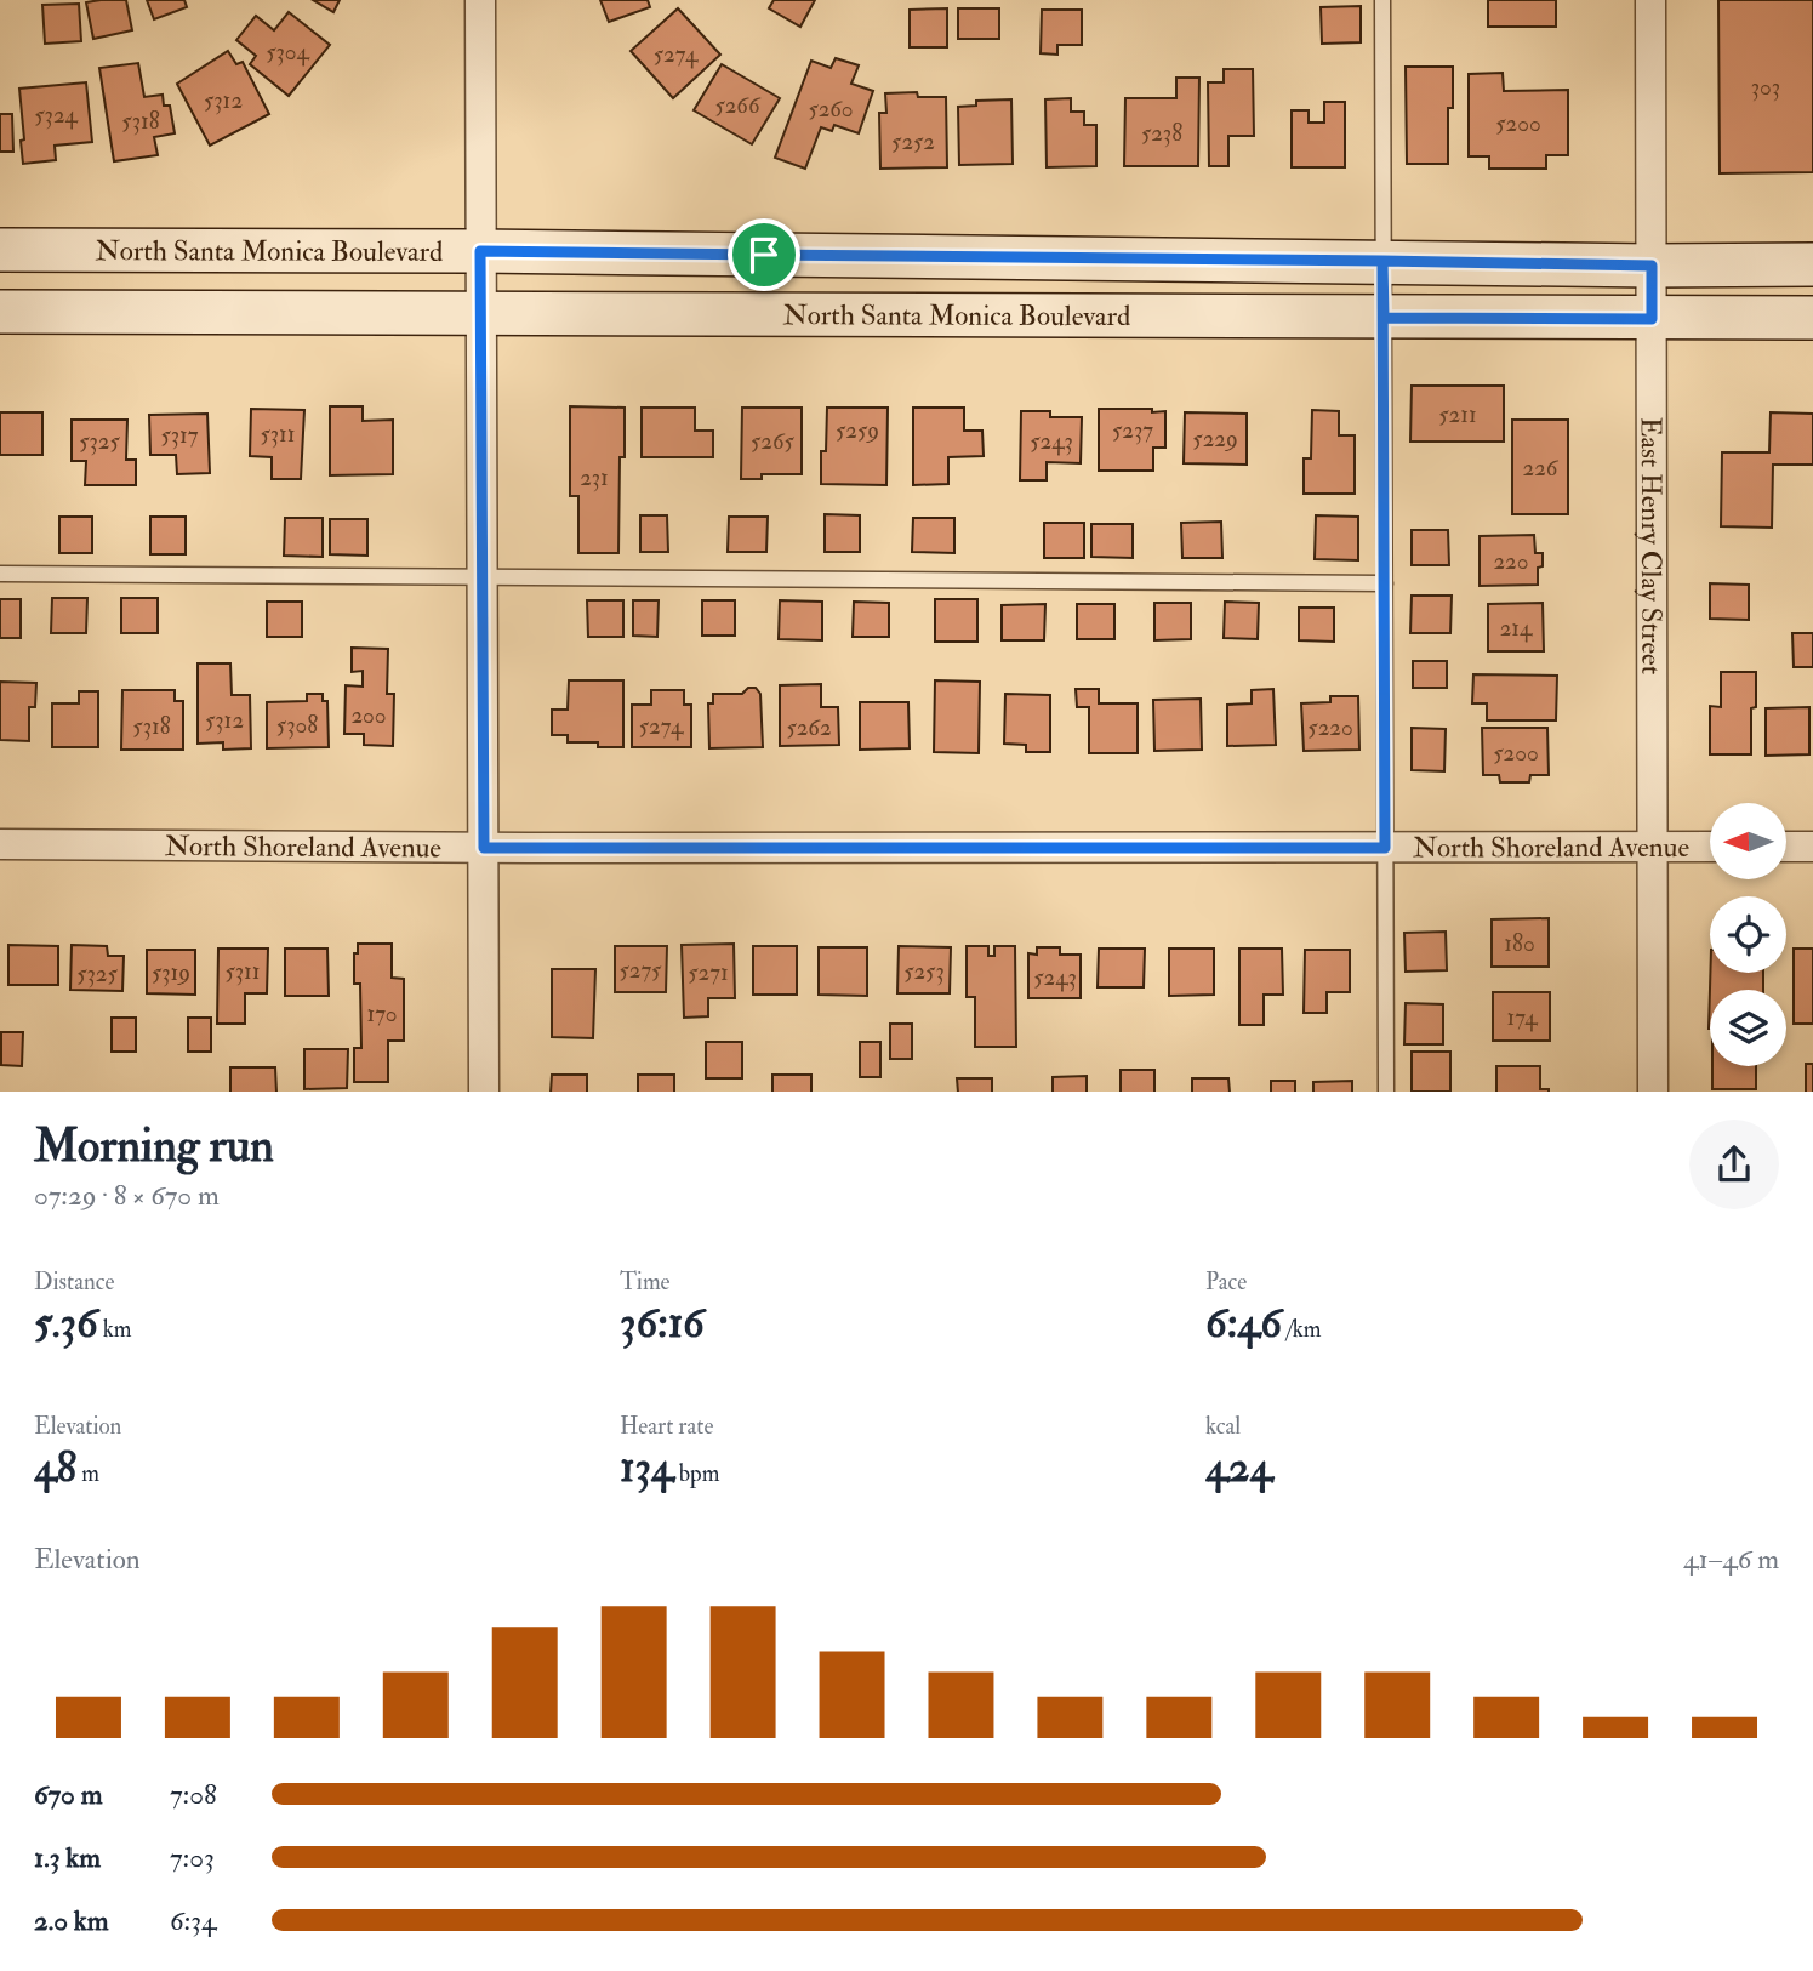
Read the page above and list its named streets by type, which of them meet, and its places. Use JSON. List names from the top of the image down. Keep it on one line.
{"streets":{"street":["North Santa Monica Boulevard","East Henry Clay Street","North Shoreland Avenue"]},"crossings":[["North Santa Monica Boulevard","East Henry Clay Street"],["East Henry Clay Street","North Shoreland Avenue"]],"house_numbers":["5304","5274","303","5312","5266","5260","5324","5318","5200","5238","5252","5211","5259","5237","5311","5317","5229","5325","5265","5243","226","231","220","214","200","5312","5308","5318","5274","5262","5220","5200","180","5275","5311","5253","5319","5271","5325","5243","170","174"],"north":"left","page":{"heading":["Morning run","07:29 · 8 × 670 m"],"stats":[["Distance","5.36 km"],["Time","36:16"],["Pace","6:46 /km"],["Elevation","48 m"],["Heart rate","134 bpm"],["kcal","424"]],"chart":["Elevation","41–46 m"],"list":[{"name":"670 m","note":"7:08"},{"name":"1.3 km","note":"7:03"},{"name":"2.0 km","note":"6:34"}]}}
